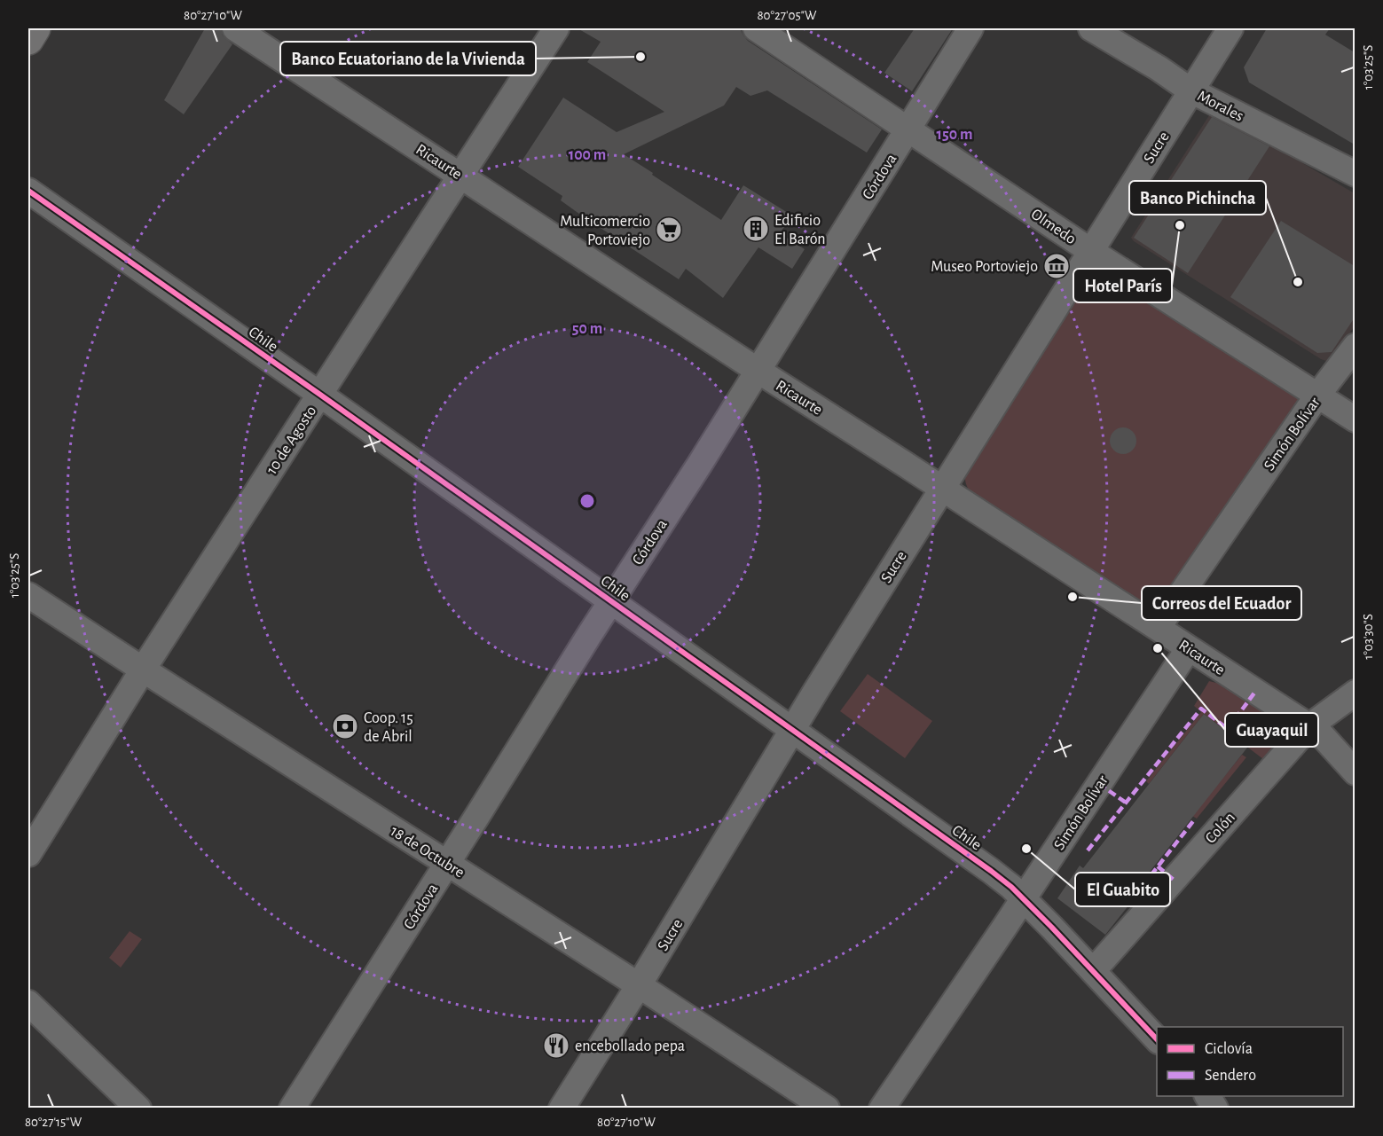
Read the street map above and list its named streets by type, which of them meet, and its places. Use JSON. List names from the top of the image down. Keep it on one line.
{"streets":{"street":["Morales","Sucre","Ricaurte","Córdova","Olmedo","Chile","Simón Bolívar","10 de Agosto","Colón","18 de Octubre"]},"crossings":[["Morales","Sucre"],["Sucre","Ricaurte"],["Sucre","Olmedo"],["Sucre","Chile"],["Sucre","18 de Octubre"],["Ricaurte","Córdova"],["Ricaurte","Simón Bolívar"],["Ricaurte","10 de Agosto"],["Ricaurte","Colón"],["Córdova","Olmedo"],["Córdova","Chile"],["Córdova","18 de Octubre"],["Olmedo","Simón Bolívar"],["Chile","Simón Bolívar"],["Chile","10 de Agosto"],["Chile","Colón"],["10 de Agosto","18 de Octubre"]],"places":{"other":["Banco Ecuatoriano de la Vivienda","Hotel París","Banco Pichincha","Correos del Ecuador","Guayaquil","El Guabito"],"building":["Edificio El Barón"],"supermarket":["Multicomercio Portoviejo"],"museum":["Museo Portoviejo"],"bank":["Coop. 15 de Abril"],"restaurant":["encebollado pepa"]},"legend":["Ciclovía","Sendero"],"coordinates":["80°27'10\"W","80°27'05\"W","1°03'25\"S","1°03'30\"S","80°27'15\"W"],"rings":["150 m","100 m","50 m"]}
